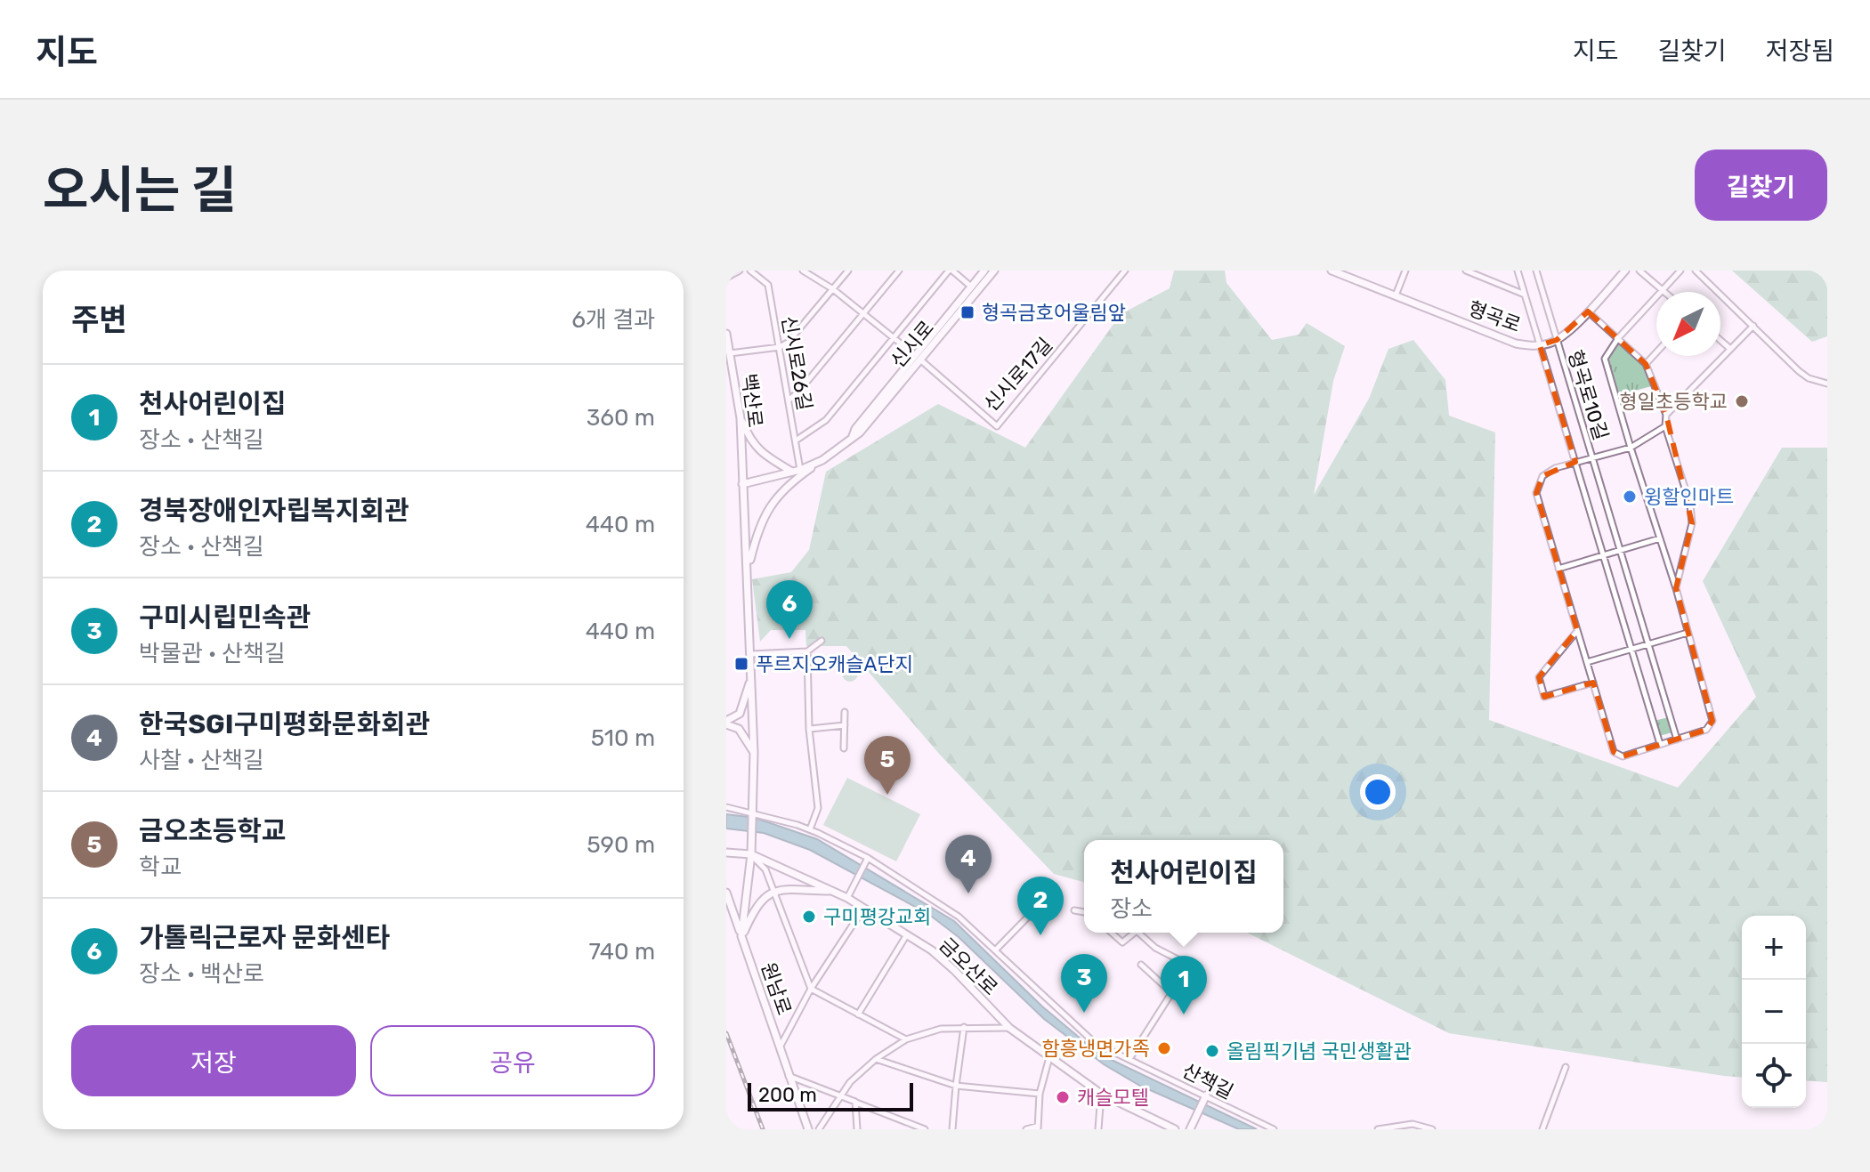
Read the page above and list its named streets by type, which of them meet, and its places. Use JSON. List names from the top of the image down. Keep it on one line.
{"streets":{"street":["형곡로","신시로","신시로26길","신시로17길","형곡로10길","백산로","금오산로","원남로","산책길"]},"crossings":[["형곡로","형곡로10길"],["신시로","신시로26길"],["신시로","신시로17길"],["신시로","백산로"],["백산로","금오산로"],["백산로","원남로"],["백산로","산책길"],["금오산로","원남로"]],"places":{"transit":["형곡금호어울림앞","푸르지오캐슬A단지"],"other":["형일초등학교","윙할인마트","구미평강교회","함흥냉면가족","올림픽기념 국민생활관","캐슬모텔"]},"scale_bar":"200 m","north":"bottom left","page":{"header":"지도","nav":["지도","길찾기","저장됨"],"title":"오시는 길","buttons":["길찾기",["저장","공유"]],"heading":["주변","6개 결과"],"list":[{"mark":"1","name":"천사어린이집","note":"장소 · 산책길","value":"360 m"},{"mark":"2","name":"경북장애인자립복지회관","note":"장소 · 산책길","value":"440 m"},{"mark":"3","name":"구미시립민속관","note":"박물관 · 산책길","value":"440 m"},{"mark":"4","name":"한국SGI구미평화문화회관","note":"사찰 · 산책길","value":"510 m"},{"mark":"5","name":"금오초등학교","note":"학교","value":"590 m"},{"mark":"6","name":"가톨릭근로자 문화센타","note":"장소 · 백산로","value":"740 m"}],"pins":["6","5","4","2","3","1"],"popup":["천사어린이집","장소"],"map_buttons":["+","−"],"scale":"200 m"}}
